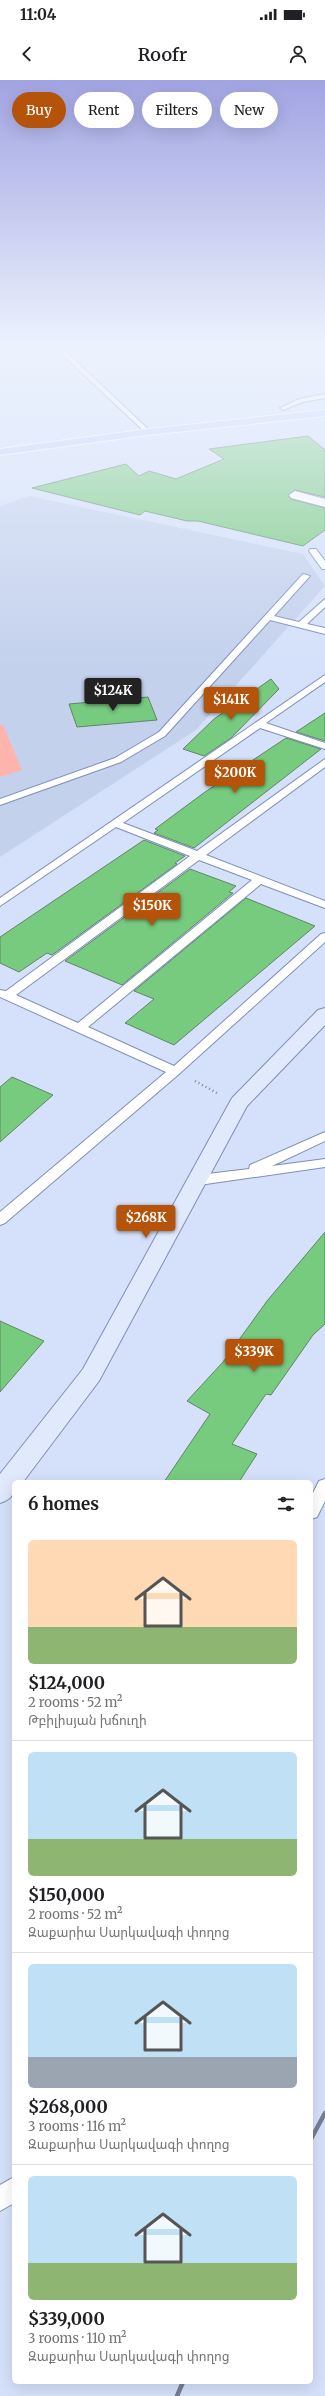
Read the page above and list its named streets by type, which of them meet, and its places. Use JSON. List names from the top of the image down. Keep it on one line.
{"page":{"status":"11:04","header":"Roofr","chip":["Buy","Rent","Filters","New"],"price":["$124K","$141K","$200K","$150K","$268K","$339K"],"heading":"6 homes","list":[{"name":"$124,000","note":"2 rooms · 52 m² · Թբիլիսյան խճուղի"},{"name":"$150,000","note":"2 rooms · 52 m² · Զաքարիա Սարկավագի փողոց"},{"name":"$268,000","note":"3 rooms · 116 m² · Զաքարիա Սարկավագի փողոց"},{"name":"$339,000","note":"3 rooms · 110 m² · Զաքարիա Սարկավագի փողոց"}]}}
